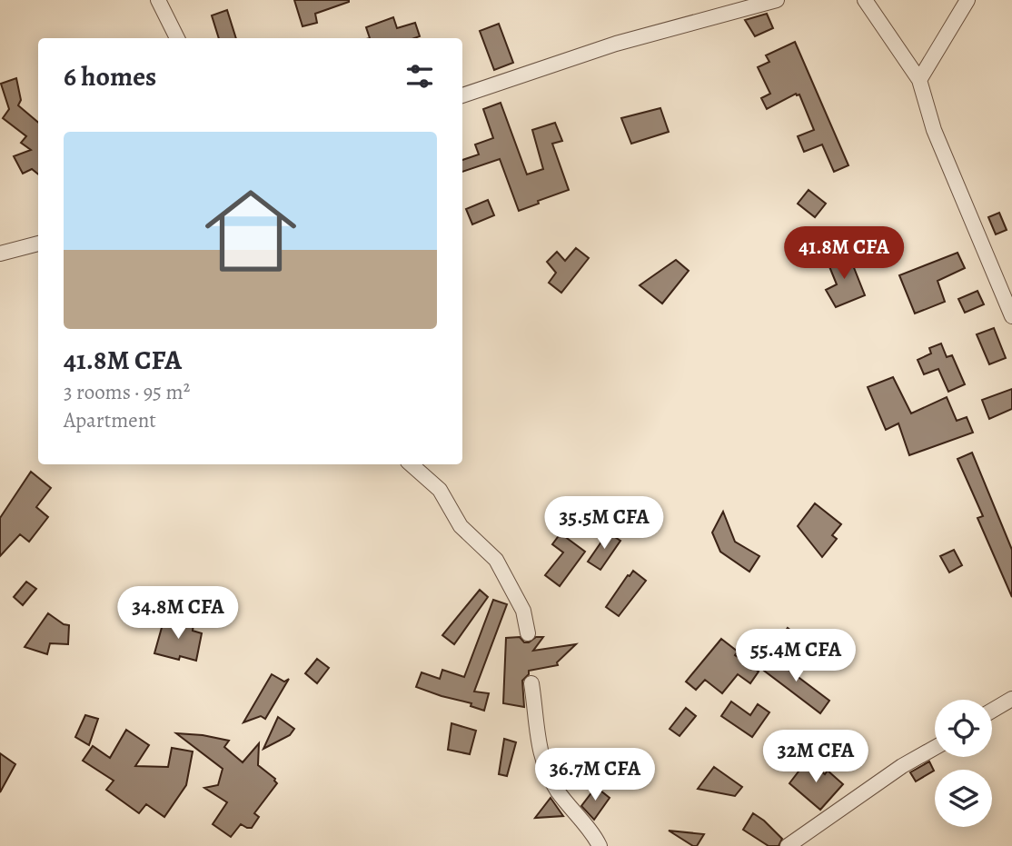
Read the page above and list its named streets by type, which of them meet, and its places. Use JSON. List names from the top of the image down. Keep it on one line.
{"page":{"heading":"6 homes","list":[{"name":"41.8M CFA","note":"3 rooms · 95 m² · Apartment"}],"price":["41.8M CFA","35.5M CFA","34.8M CFA","55.4M CFA","32M CFA","36.7M CFA"]}}
